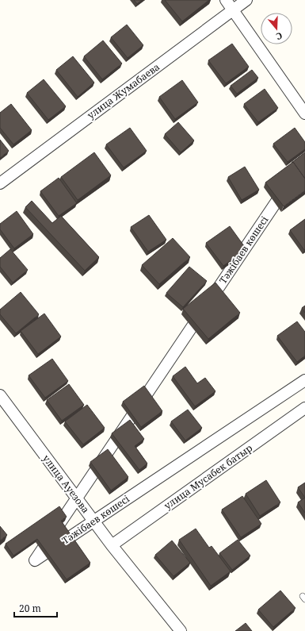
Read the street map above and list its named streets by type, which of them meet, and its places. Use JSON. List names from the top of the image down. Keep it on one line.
{"streets":{"street":["улица Жумабаева","Тәжібаев көшесі","улица Мусабек батыр","улица Ауезова"]},"crossings":[["улица Мусабек батыр","улица Ауезова"]],"scale_bar":"20 m","north":"bottom"}
